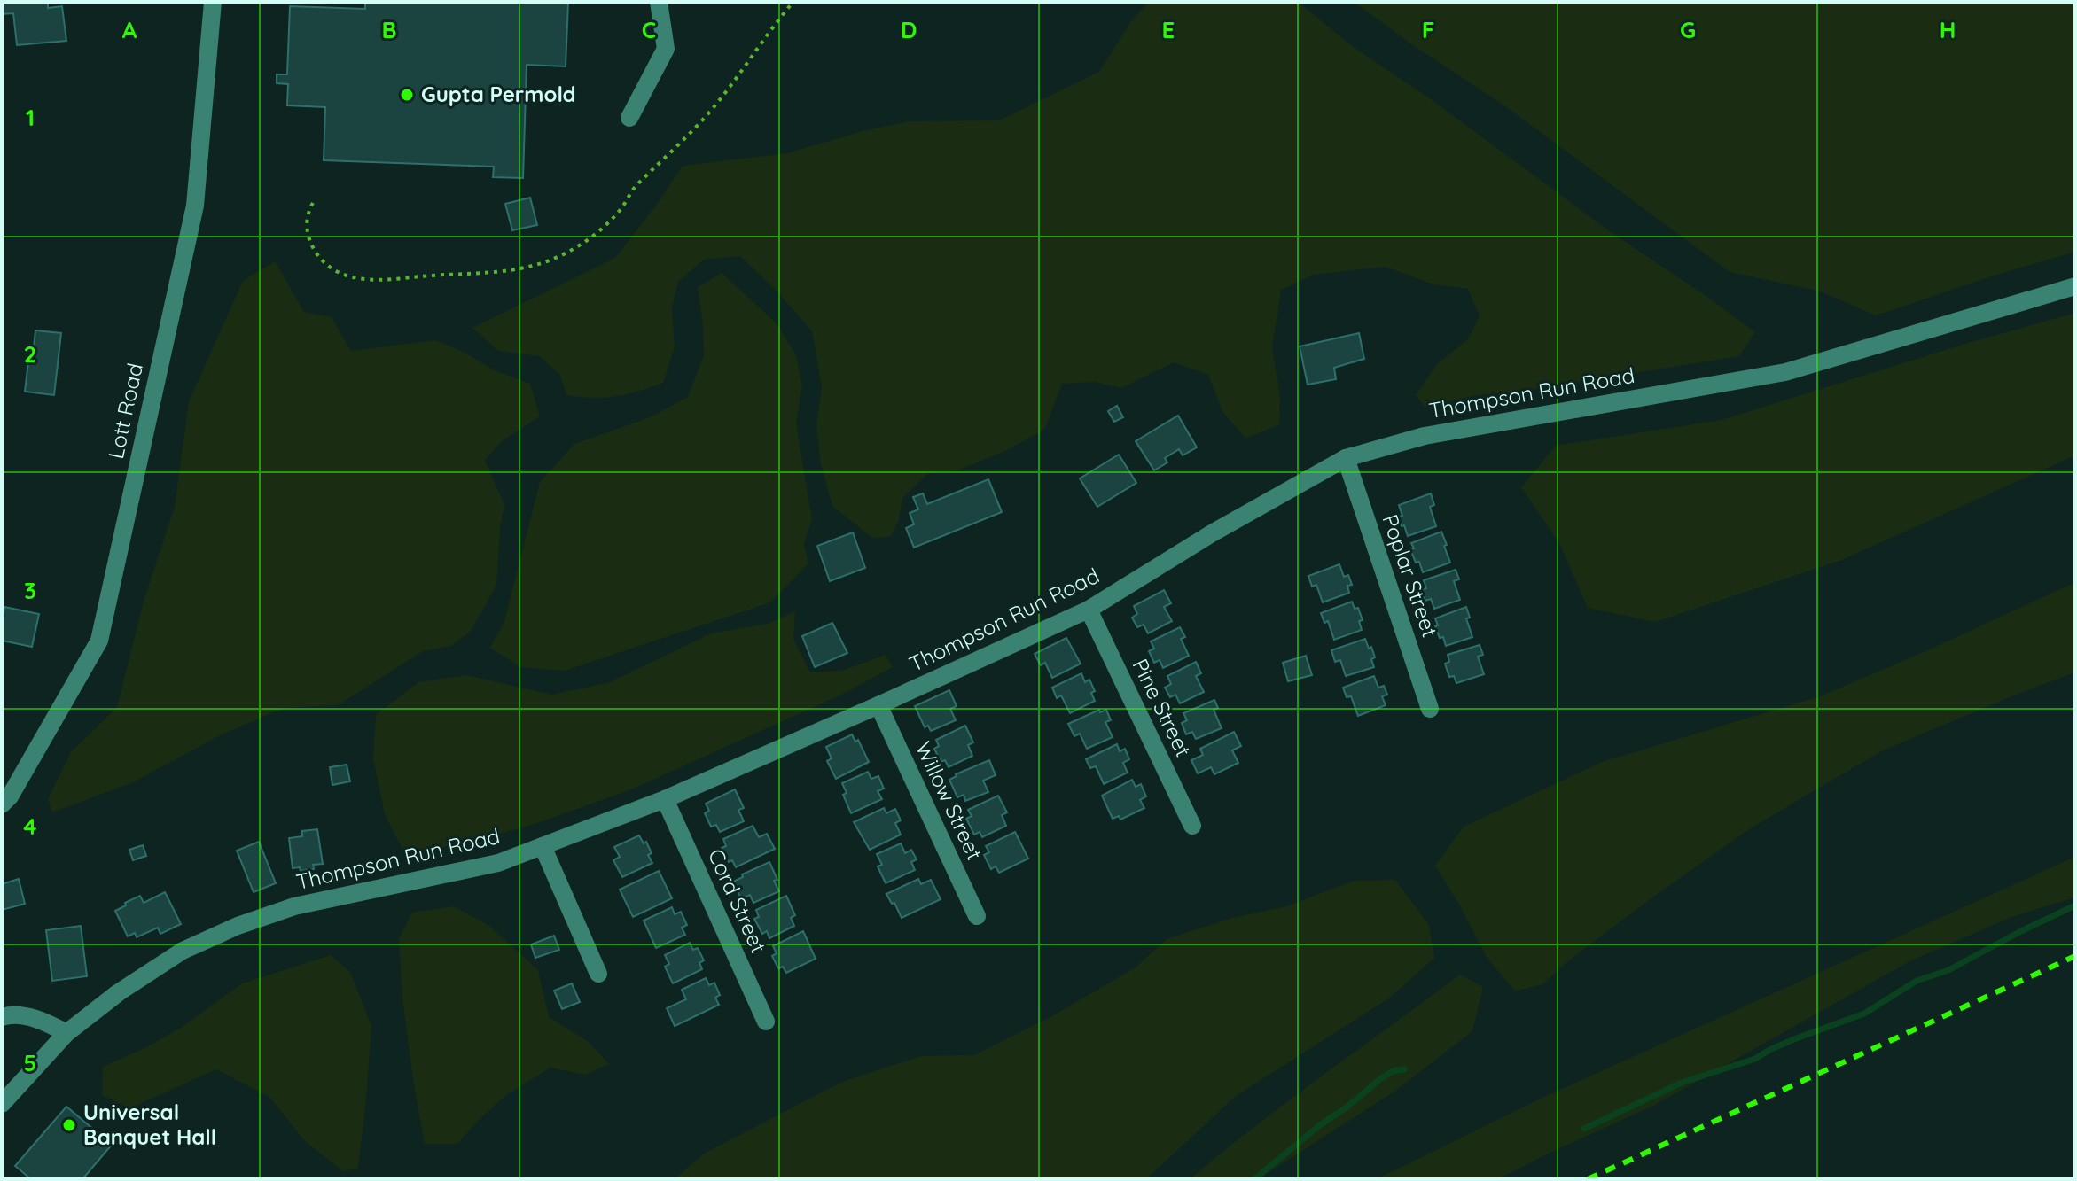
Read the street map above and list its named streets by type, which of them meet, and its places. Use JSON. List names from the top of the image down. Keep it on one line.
{"streets":{"street":["Thompson Run Road","Lott Road","Poplar Street","Pine Street","Willow Street","Cord Street"]},"crossings":[["Thompson Run Road","Poplar Street"],["Thompson Run Road","Pine Street"],["Thompson Run Road","Willow Street"],["Thompson Run Road","Cord Street"]],"places":["Gupta Permold","Universal Banquet Hall"],"grid":{"columns":["A","B","C","D","E","F","G","H"],"rows":["1","2","3","4","5"]}}
